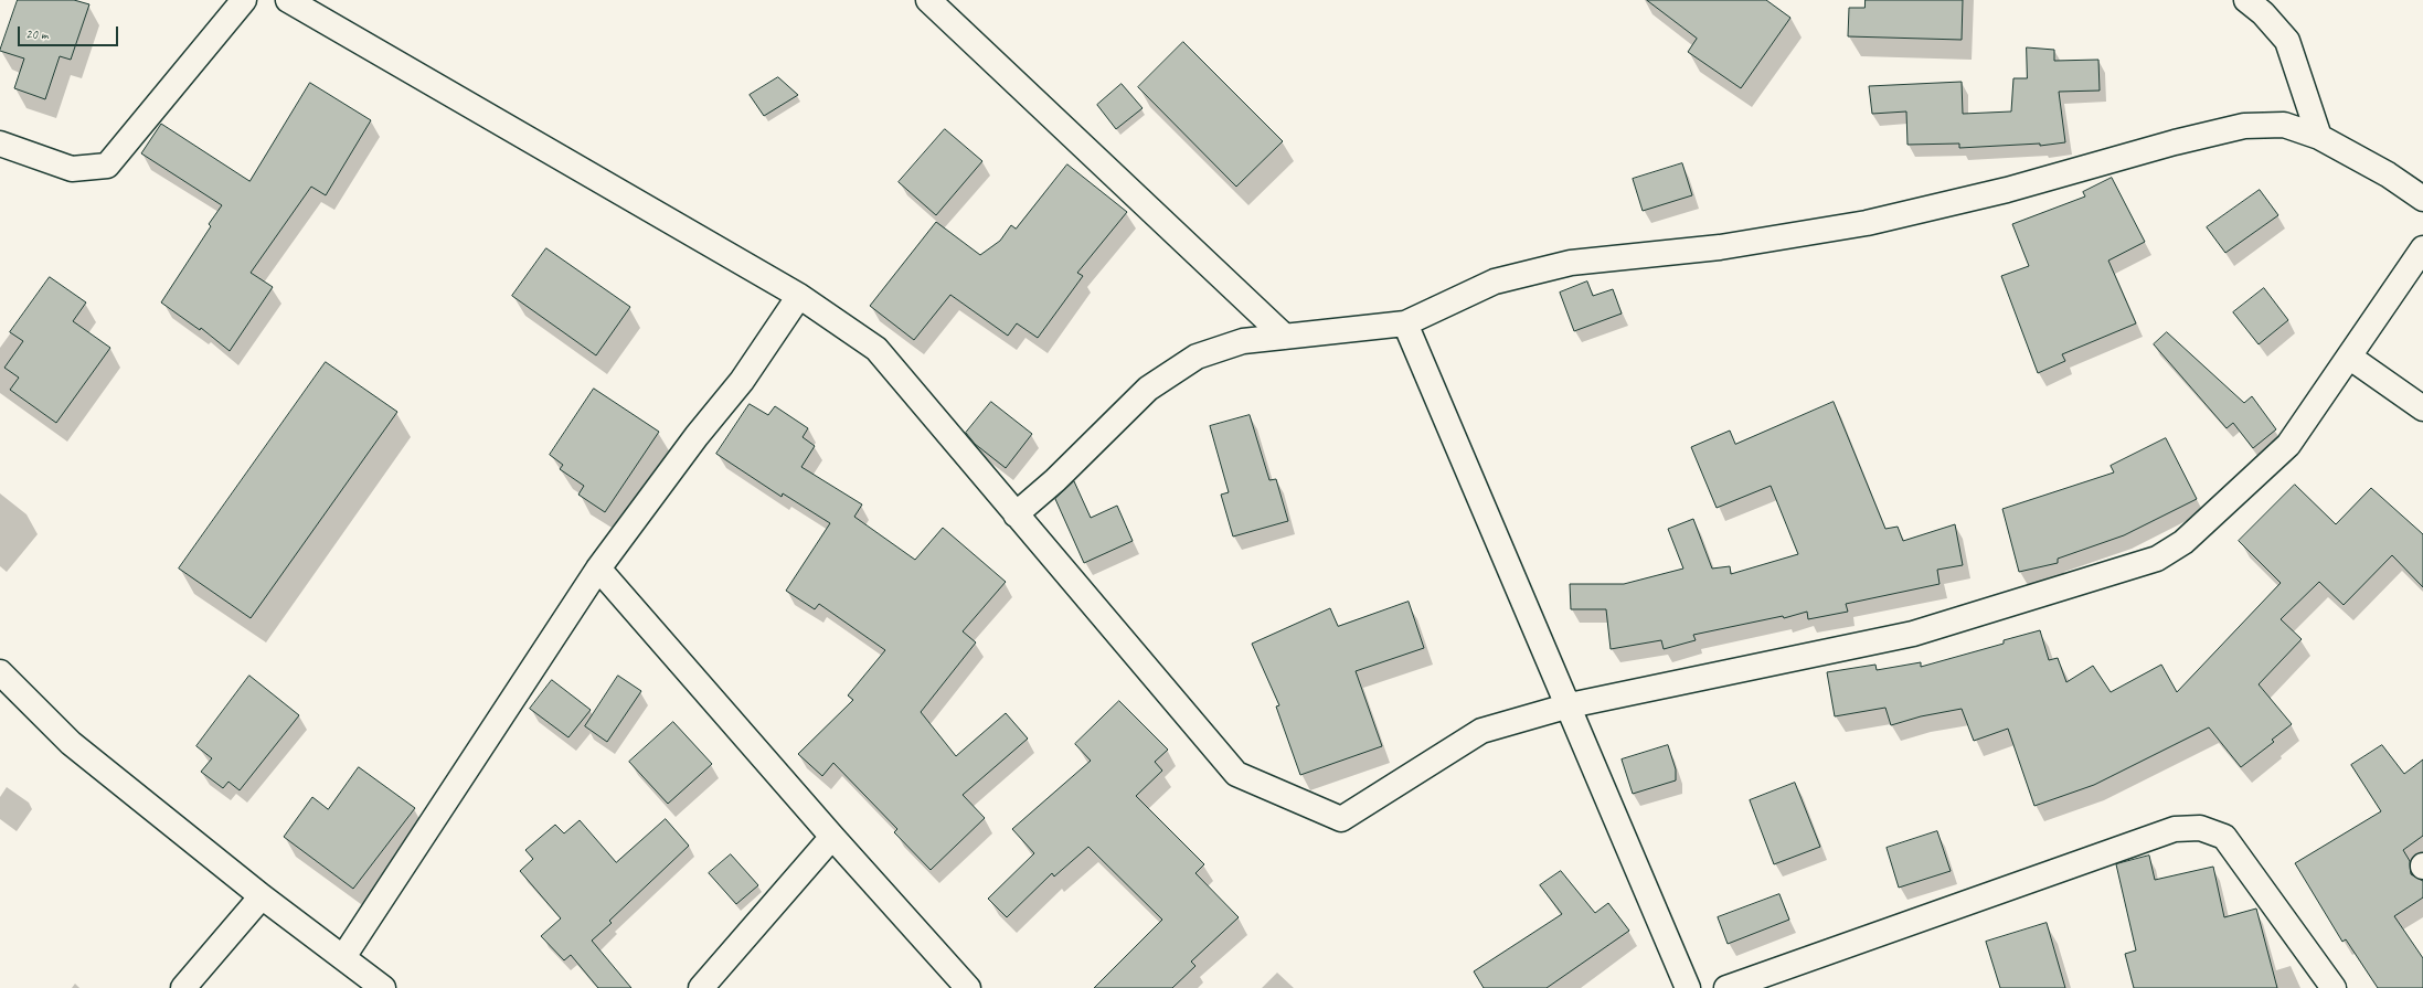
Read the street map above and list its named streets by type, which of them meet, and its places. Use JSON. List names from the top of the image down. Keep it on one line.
{"scale_bar":"20 m"}
